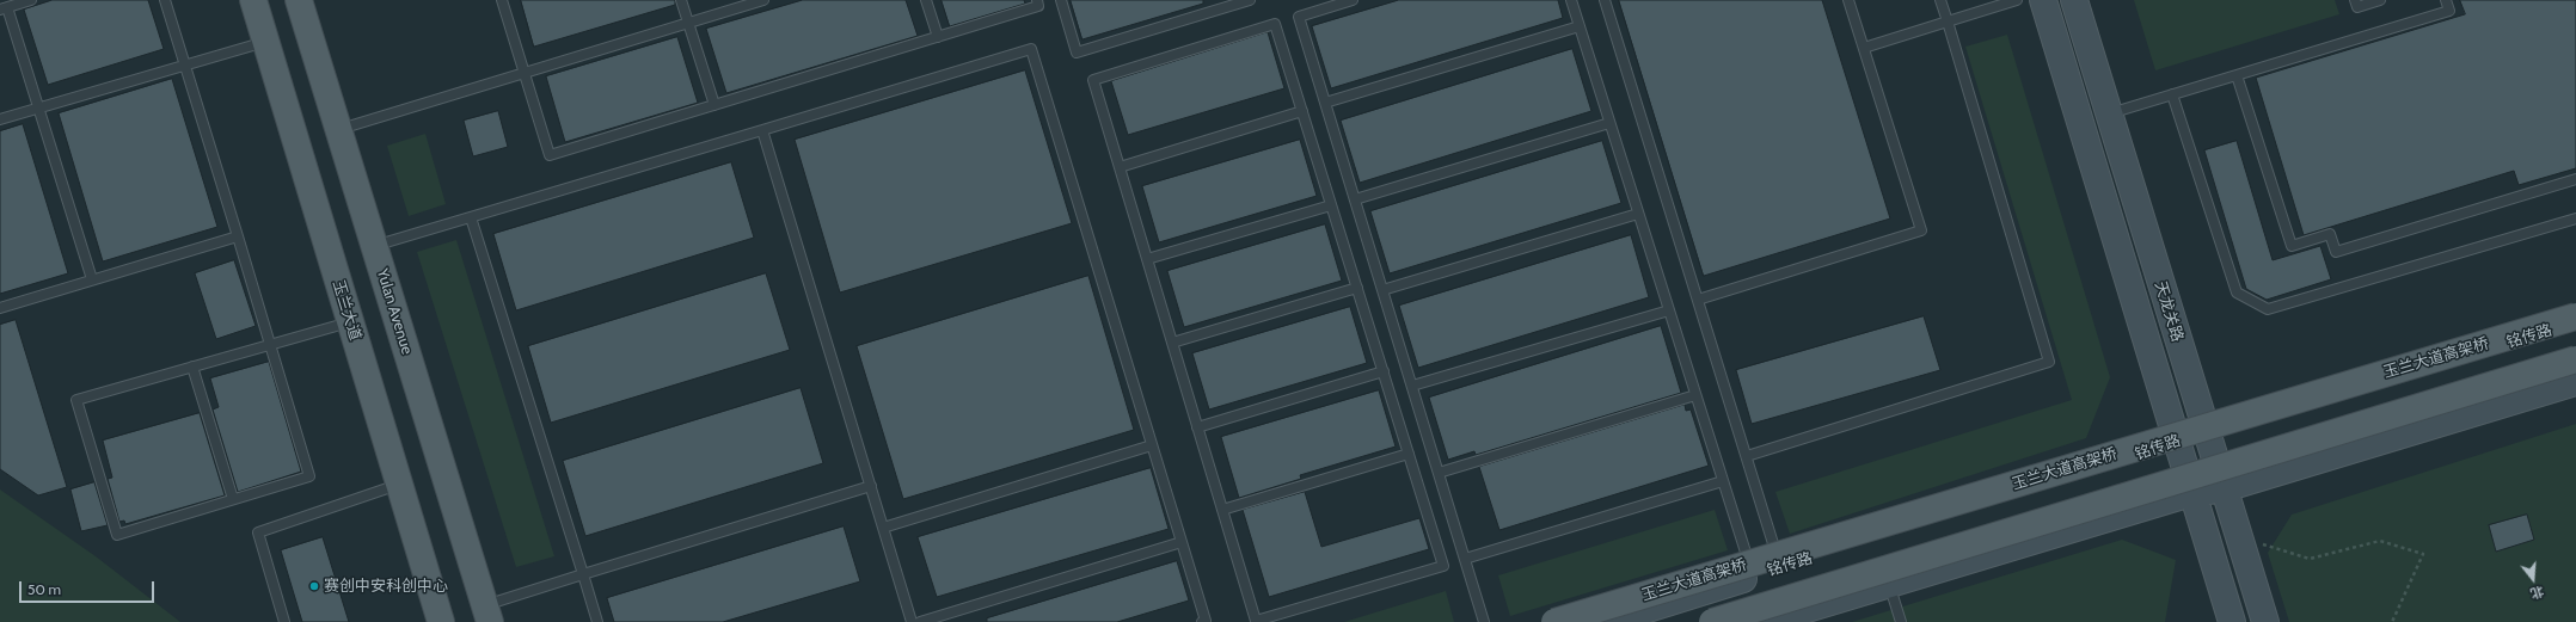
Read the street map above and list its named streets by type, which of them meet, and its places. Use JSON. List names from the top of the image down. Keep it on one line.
{"streets":{"main road":["玉兰大道","Yulan Avenue","天龙关路","铭传路","玉兰大道高架桥"]},"crossings":[["天龙关路","铭传路"]],"places":["赛创中安科创中心"],"scale_bar":"50 m","north":"bottom"}
